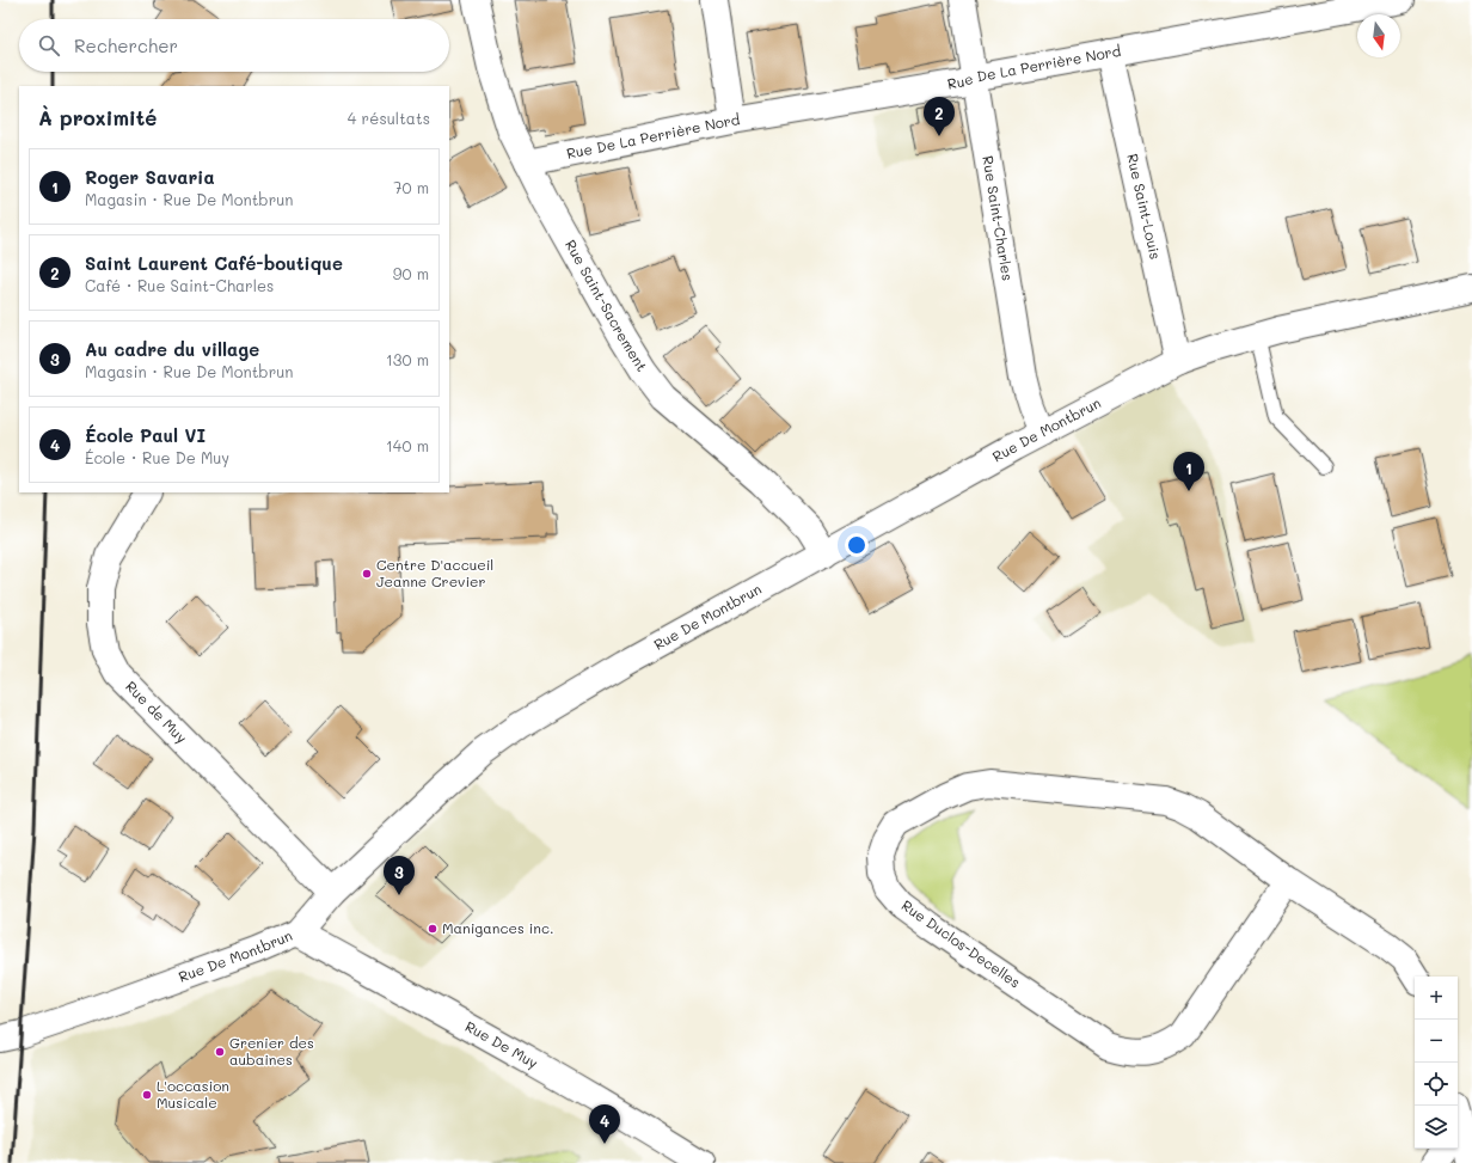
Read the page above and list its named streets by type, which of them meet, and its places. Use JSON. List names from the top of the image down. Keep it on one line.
{"streets":{"street":["Rue De La Perrière Nord","Rue Saint-Louis","Rue Saint-Charles","Rue Saint-Sacrement","Rue De Montbrun","Rue de Muy","Rue Duclos-Decelles","Rue De Muy"]},"crossings":[["Rue De La Perrière Nord","Rue Saint-Louis"],["Rue De La Perrière Nord","Rue Saint-Charles"],["Rue De La Perrière Nord","Rue Saint-Sacrement"],["Rue Saint-Louis","Rue De Montbrun"],["Rue Saint-Charles","Rue De Montbrun"],["Rue Saint-Sacrement","Rue De Montbrun"],["Rue De Montbrun","Rue de Muy"],["Rue De Montbrun","Rue De Muy"]],"places":["Centre D'accueil Jeanne Crevier","Manigances inc.","Grenier des aubaines","L'occasion Musicale"],"north":"bottom","page":{"search":"Rechercher","heading":["À proximité","4 résultats"],"pins":["2","1","3","4"],"list":[{"mark":"1","name":"Roger Savaria","note":"Magasin · Rue De Montbrun","value":"70 m"},{"mark":"2","name":"Saint Laurent Café-boutique","note":"Café · Rue Saint-Charles","value":"90 m"},{"mark":"3","name":"Au cadre du village","note":"Magasin · Rue De Montbrun","value":"130 m"},{"mark":"4","name":"École Paul VI","note":"École · Rue De Muy","value":"140 m"}],"map_buttons":["+","−"]}}
